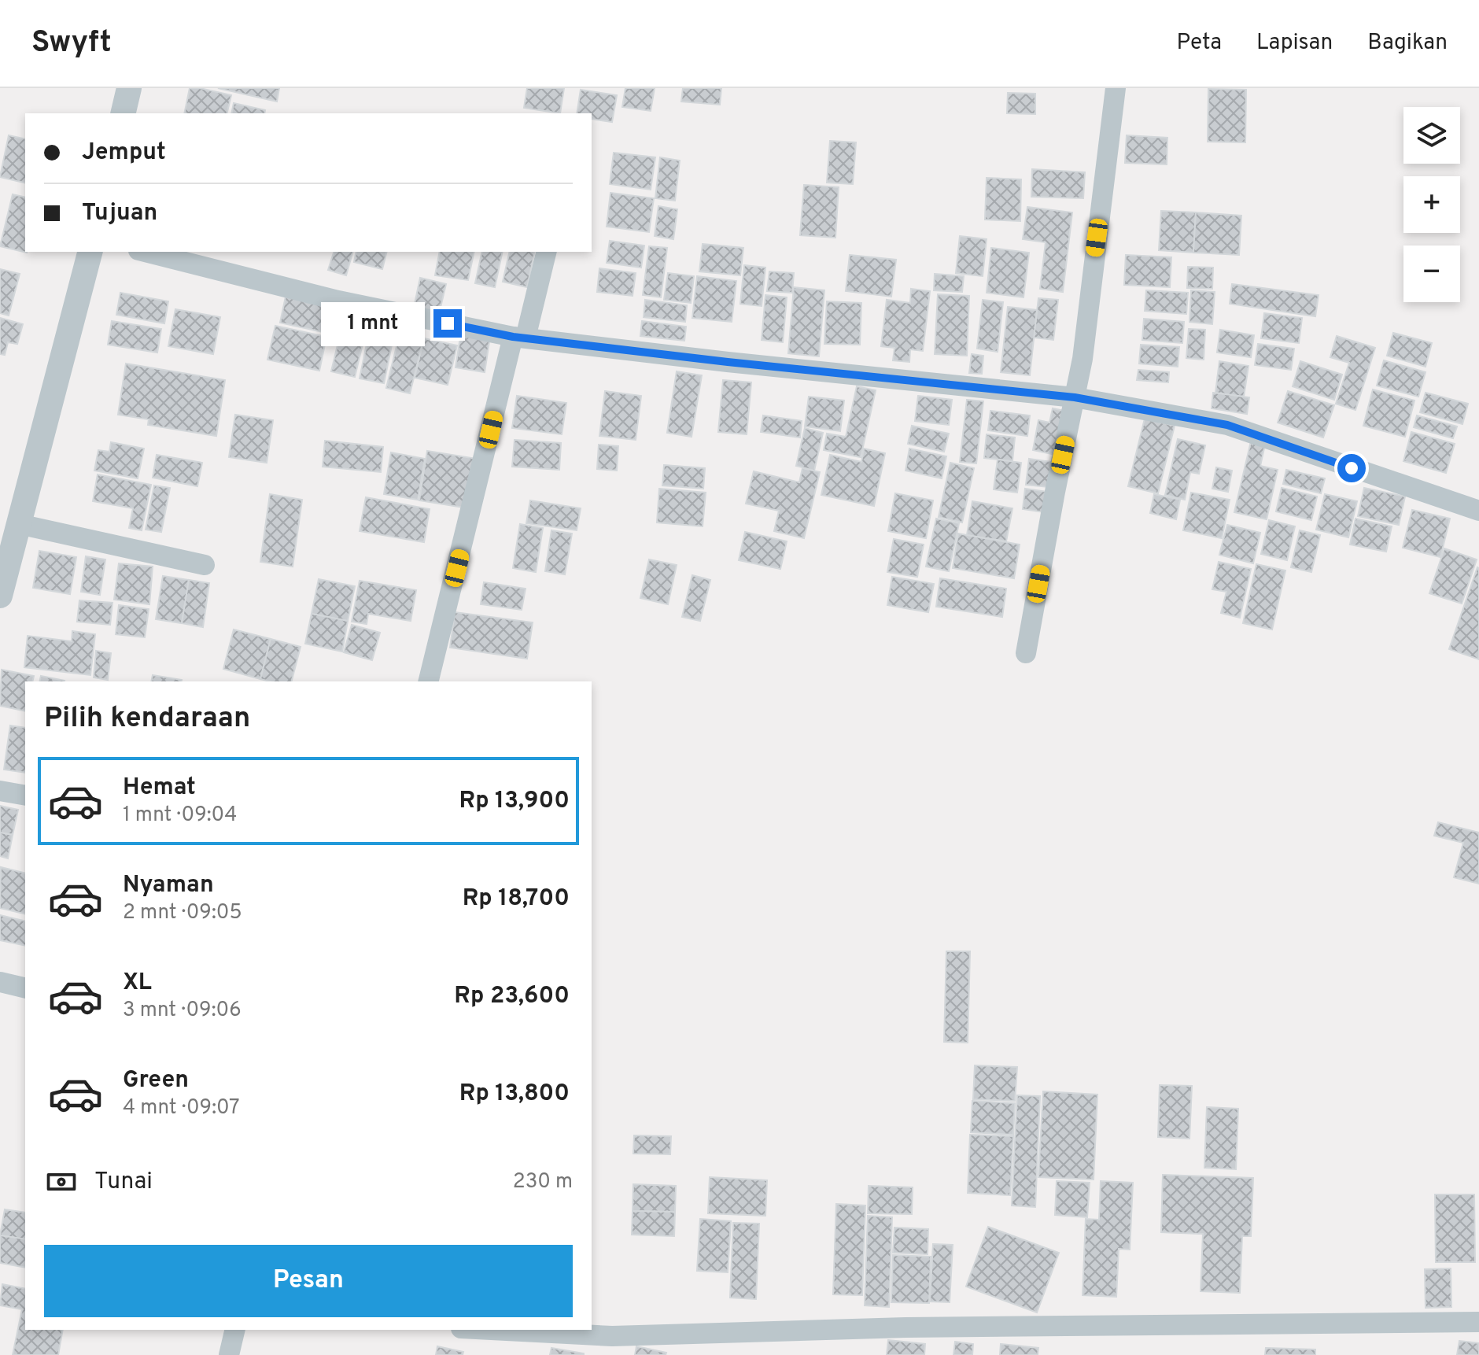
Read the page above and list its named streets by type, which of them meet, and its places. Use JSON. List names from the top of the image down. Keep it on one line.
{"page":{"header":"Swyft","nav":["Peta","Lapisan","Bagikan"],"map_buttons":["+","−"],"banner":["Jemput","Tujuan"],"bubble":"1 mnt","heading":"Pilih kendaraan","list":[{"name":"Hemat","note":"1 mnt · 09:04","value":"Rp 13,900"},{"name":"Nyaman","note":"2 mnt · 09:05","value":"Rp 18,700"},{"name":"XL","note":"3 mnt · 09:06","value":"Rp 23,600"},{"name":"Green","note":"4 mnt · 09:07","value":"Rp 13,800"}],"pay":["Tunai","230 m"],"buttons":"Pesan"}}
